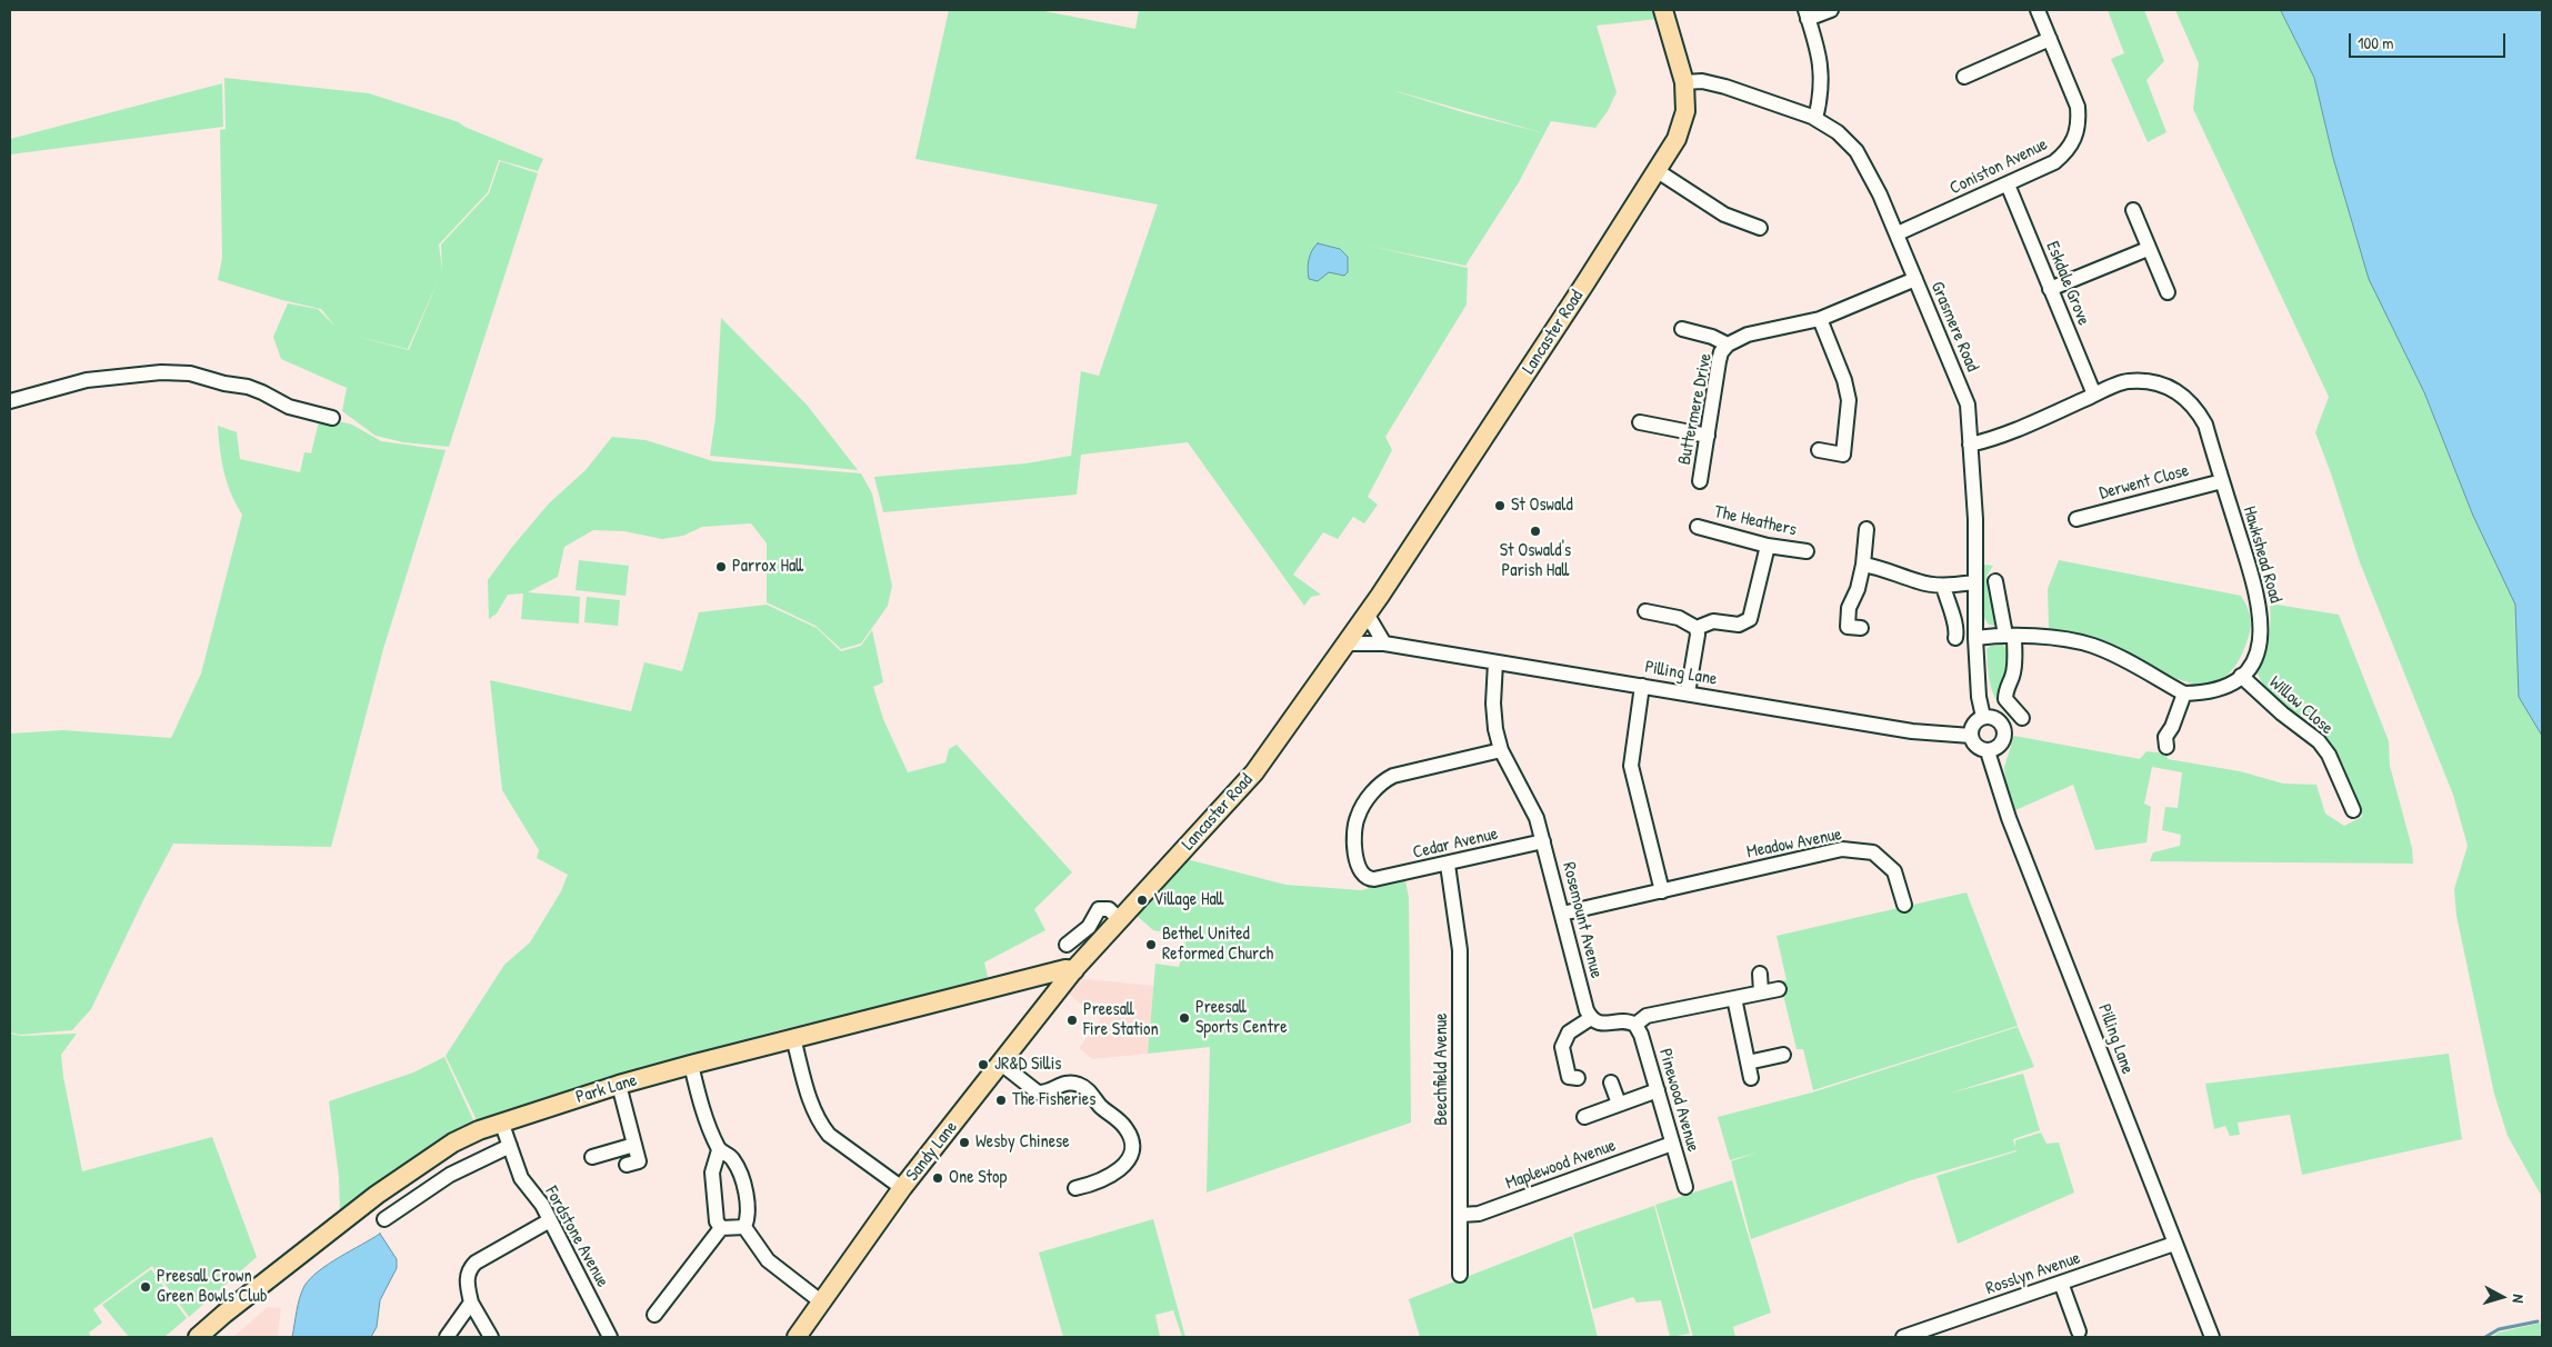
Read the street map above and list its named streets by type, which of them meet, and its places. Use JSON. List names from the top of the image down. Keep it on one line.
{"streets":{"main road":["Lancaster Road","Park Lane","Sandy Lane"],"street":["Coniston Avenue","Eskdale Grove","Grasmere Road","Buttermere Drive","Derwent Close","The Heathers","Hawkshead Road","Pilling Lane","Willow Close","Cedar Avenue","Meadow Avenue","Rosemount Avenue","Beechfield Avenue","Pinewood Avenue","Maplewood Avenue","Fordstone Avenue","Rosslyn Avenue"]},"crossings":[["Coniston Avenue","Eskdale Grove"],["Coniston Avenue","Grasmere Road"],["Eskdale Grove","Hawkshead Road"],["Grasmere Road","Lancaster Road"],["Grasmere Road","Hawkshead Road"],["Grasmere Road","Pilling Lane"],["Lancaster Road","Pilling Lane"],["Lancaster Road","Park Lane"],["Lancaster Road","Sandy Lane"],["Derwent Close","Hawkshead Road"],["Hawkshead Road","Willow Close"],["Pilling Lane","Rosemount Avenue"],["Pilling Lane","Rosslyn Avenue"],["Cedar Avenue","Rosemount Avenue"],["Cedar Avenue","Beechfield Avenue"],["Meadow Avenue","Rosemount Avenue"],["Beechfield Avenue","Maplewood Avenue"],["Park Lane","Sandy Lane"],["Park Lane","Fordstone Avenue"],["Pinewood Avenue","Maplewood Avenue"]],"places":["St Oswald","St Oswald's Parish Hall","Parrox Hall","Village Hall","Bethel United Reformed Church","Preesall Sports Centre","Preesall Fire Station","JR&D Sillis","The Fisheries","Wesby Chinese","One Stop","Preesall Crown Green Bowls Club"],"scale_bar":"100 m","north":"right"}
